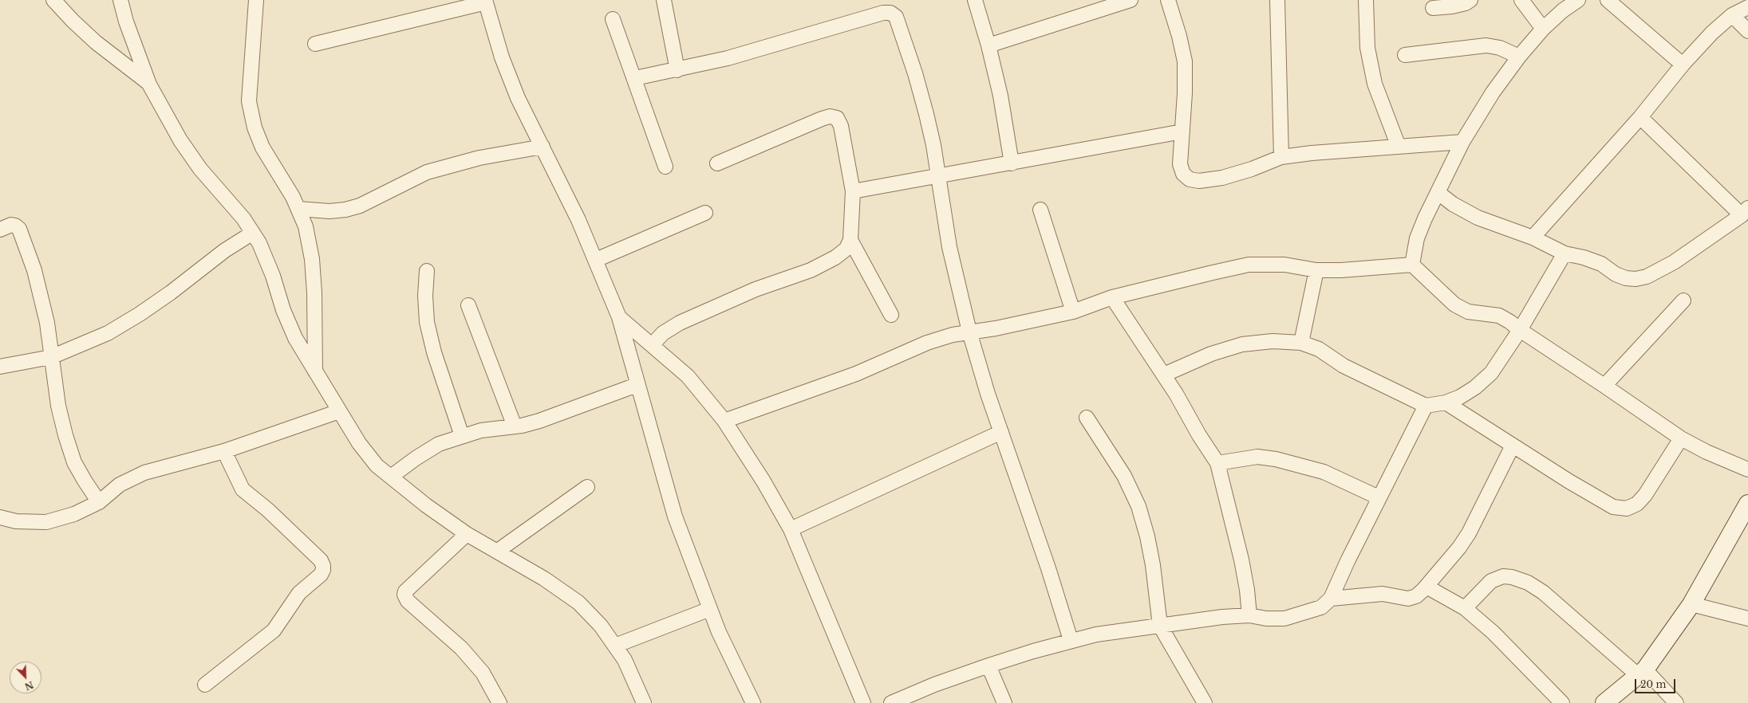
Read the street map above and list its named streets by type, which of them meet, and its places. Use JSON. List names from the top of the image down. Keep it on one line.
{"scale_bar":"20 m","north":"bottom right"}
